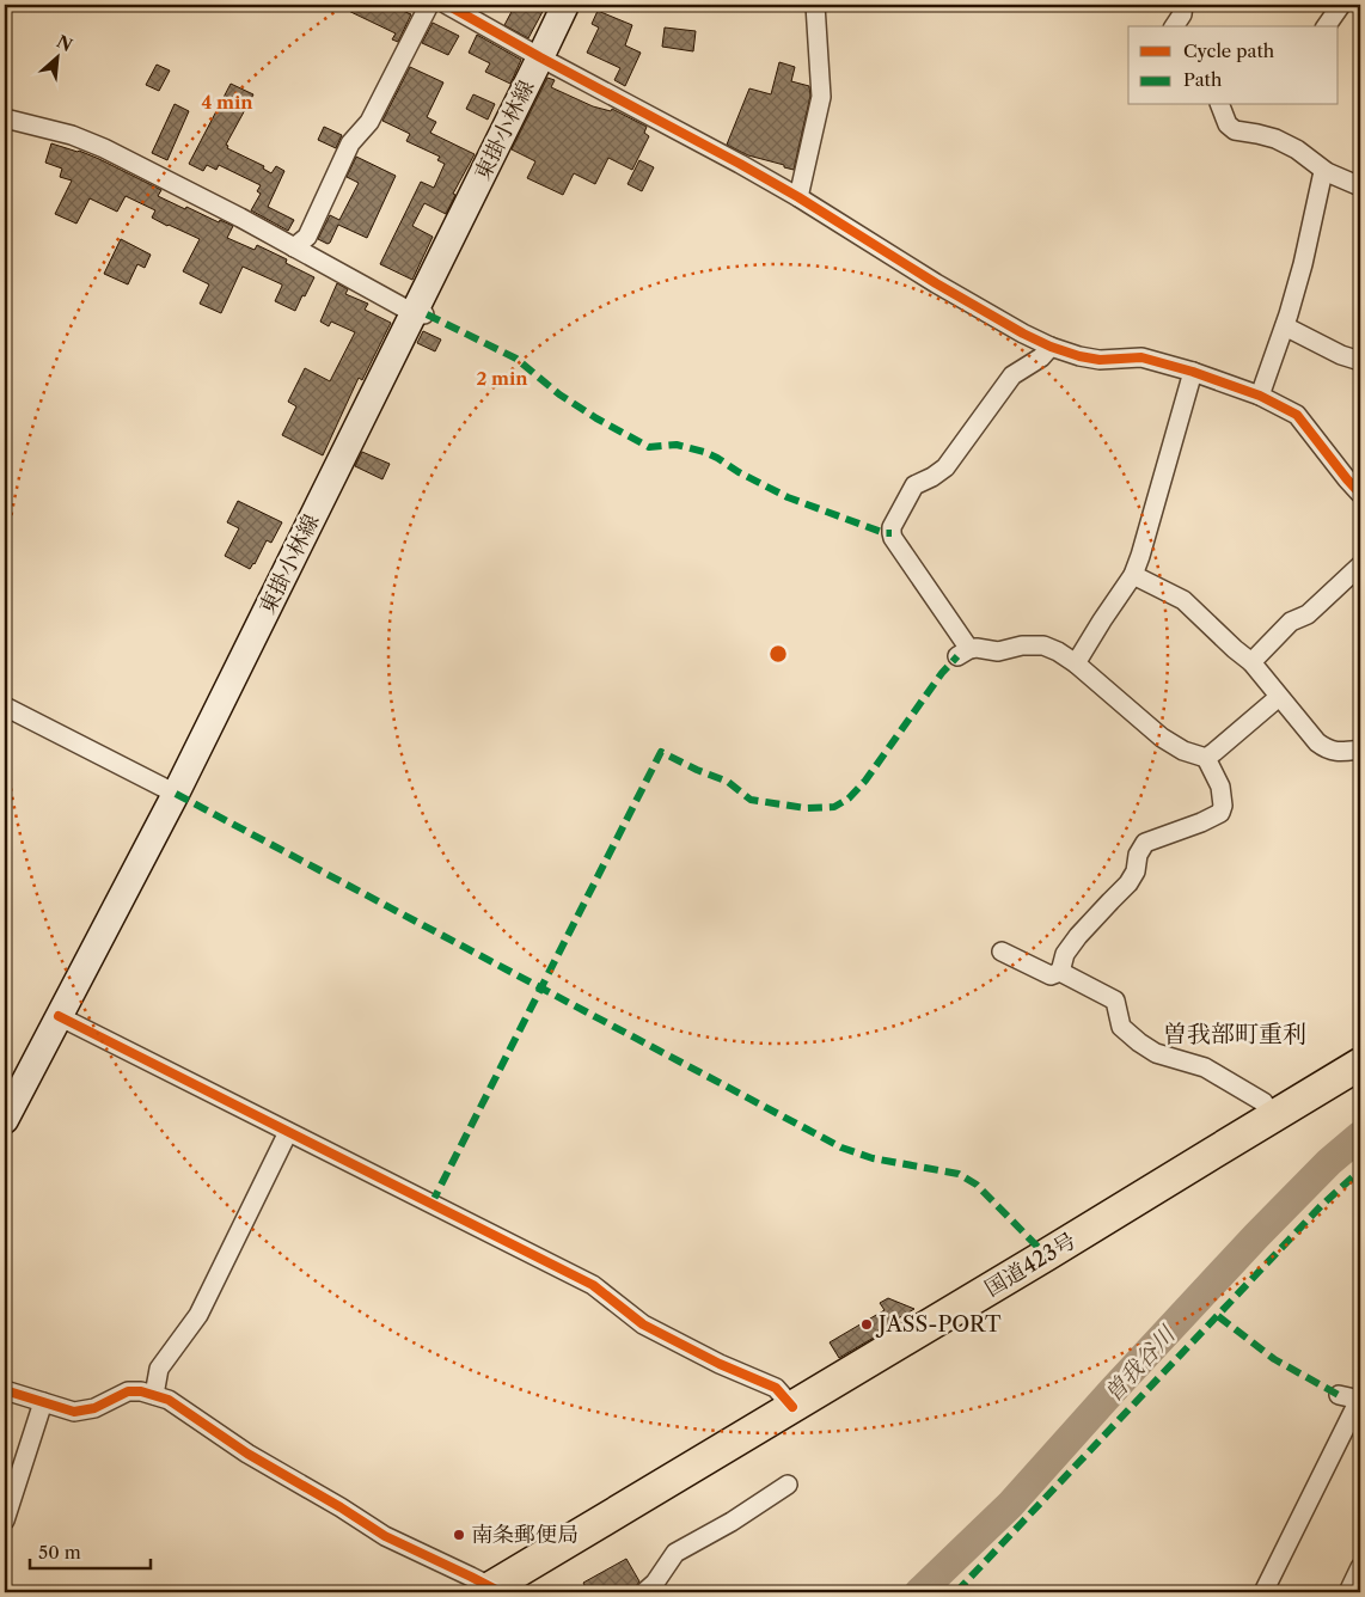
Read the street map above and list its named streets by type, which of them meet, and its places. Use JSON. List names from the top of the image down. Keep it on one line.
{"streets":{"highway":["国道423号"],"main road":["東掛小林線"]},"districts":["曽我部町重利"],"water":["曽我谷川"],"places":["JASS-PORT","南条郵便局"],"legend":["Cycle path","Path"],"scale_bar":"50 m","north":"top right","rings":["4 min","2 min"]}
